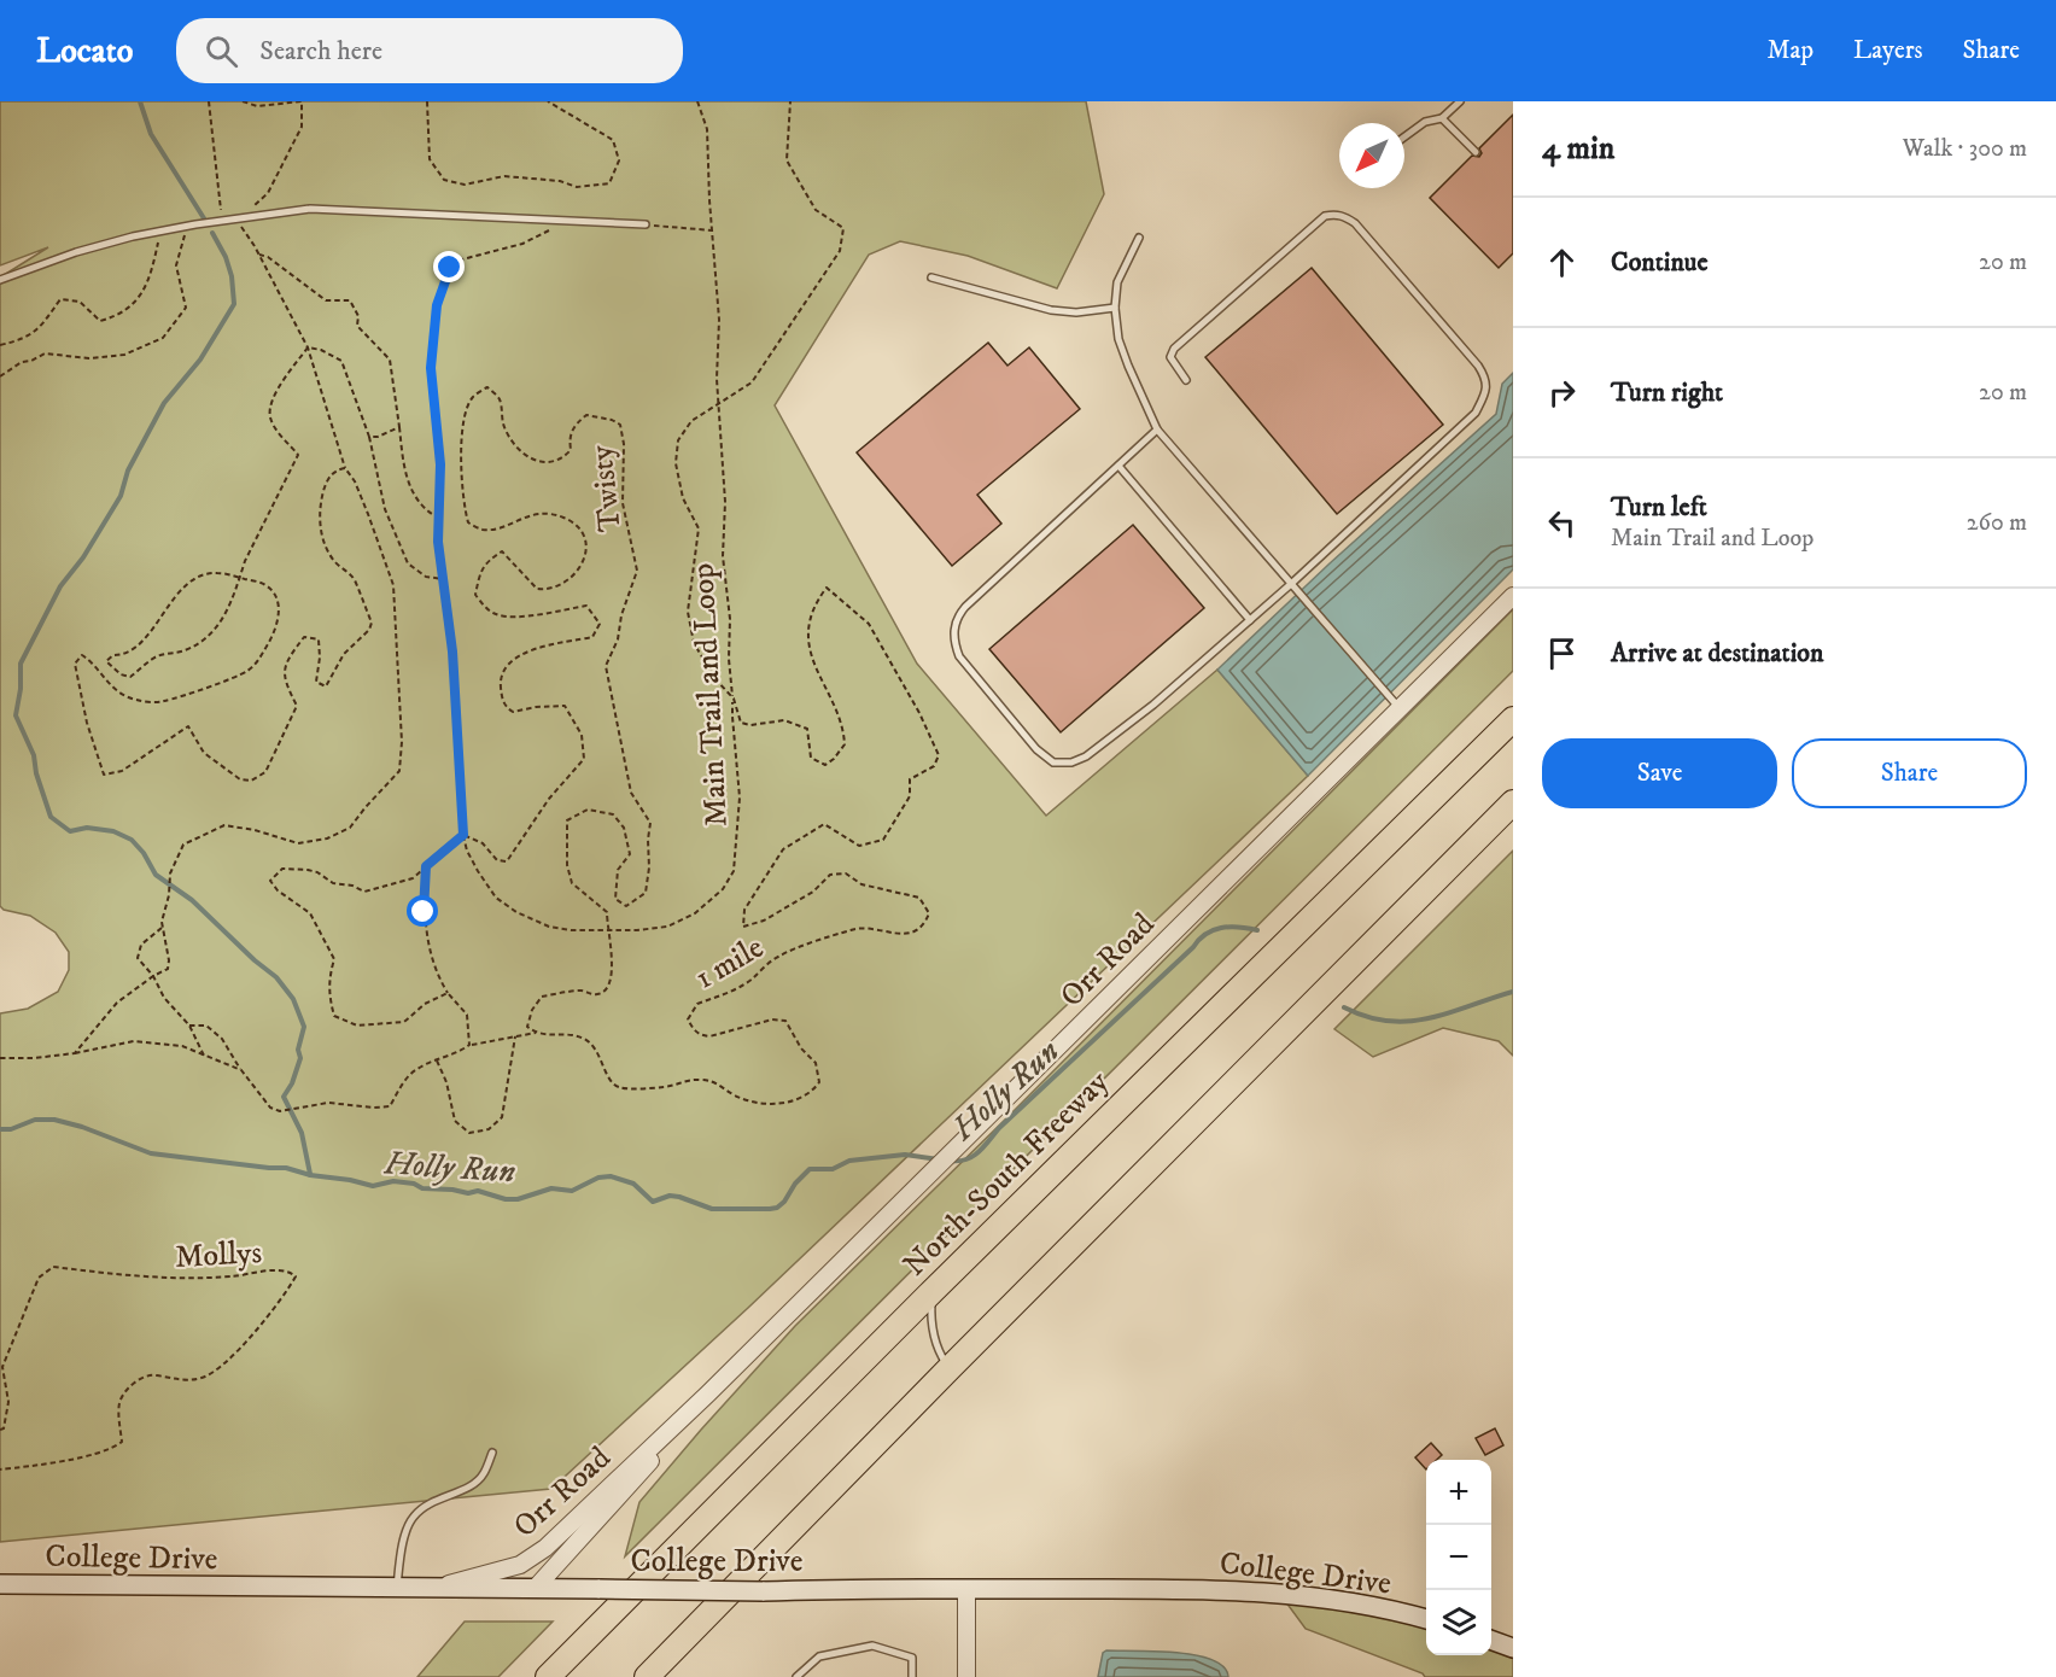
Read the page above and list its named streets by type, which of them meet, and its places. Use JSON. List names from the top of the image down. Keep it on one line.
{"streets":{"highway":["North-South Freeway"],"main road":["College Drive"],"street":["Orr Road"],"path":["Twisty","Main Trail and Loop","1 mile","Mollys"]},"crossings":[["Twisty","Main Trail and Loop"],["Main Trail and Loop","1 mile"],["Orr Road","College Drive"]],"water":["Holly Run"],"north":"bottom left","page":{"header":"Locato","search":"Search here","nav":["Map","Layers","Share"],"heading":["4 min","Walk · 300 m"],"list":[["Continue","20 m"],["Turn right","20 m"],["Turn left","Main Trail and Loop","260 m"],"Arrive at destination"],"buttons":["Save","Share"],"map_buttons":["+","−"]}}
